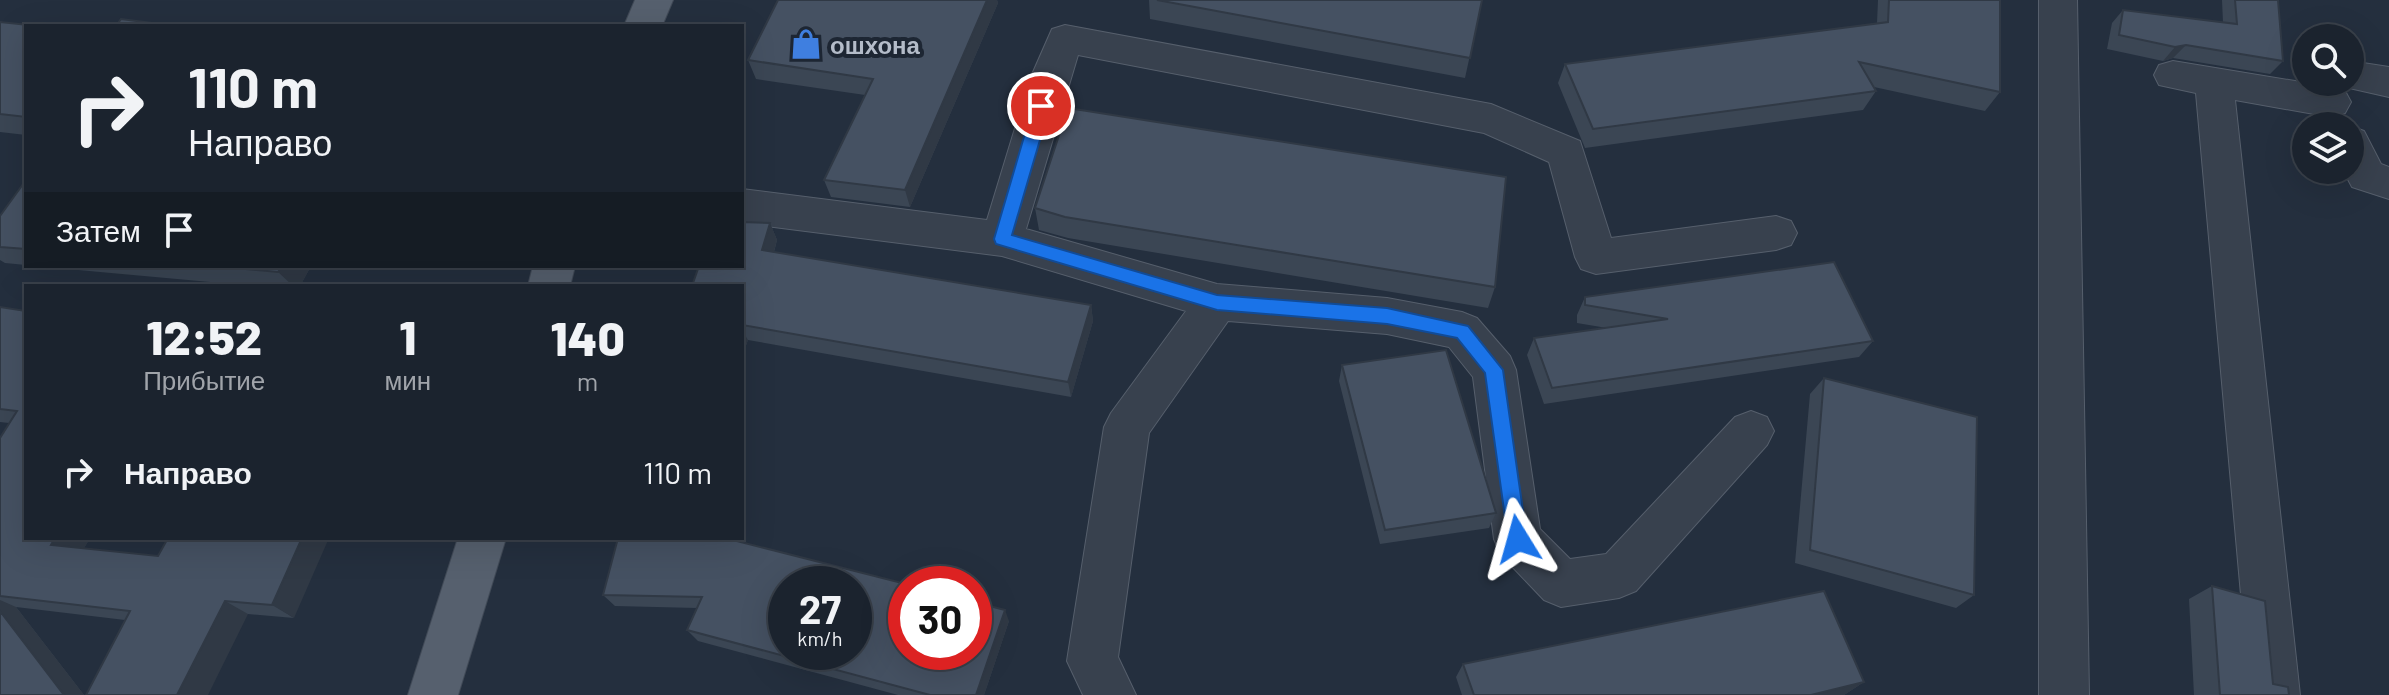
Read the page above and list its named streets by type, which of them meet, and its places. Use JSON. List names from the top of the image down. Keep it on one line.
{"places":{"shop":["ошхона"]},"page":{"turn":["110 m","Направо"],"then":"Затем","eta":["12:52","Прибытие","1","мин","140","m"],"list":[{"name":"Направо","value":"110 m"}],"speed":"27 km/h","limit":"30"}}
